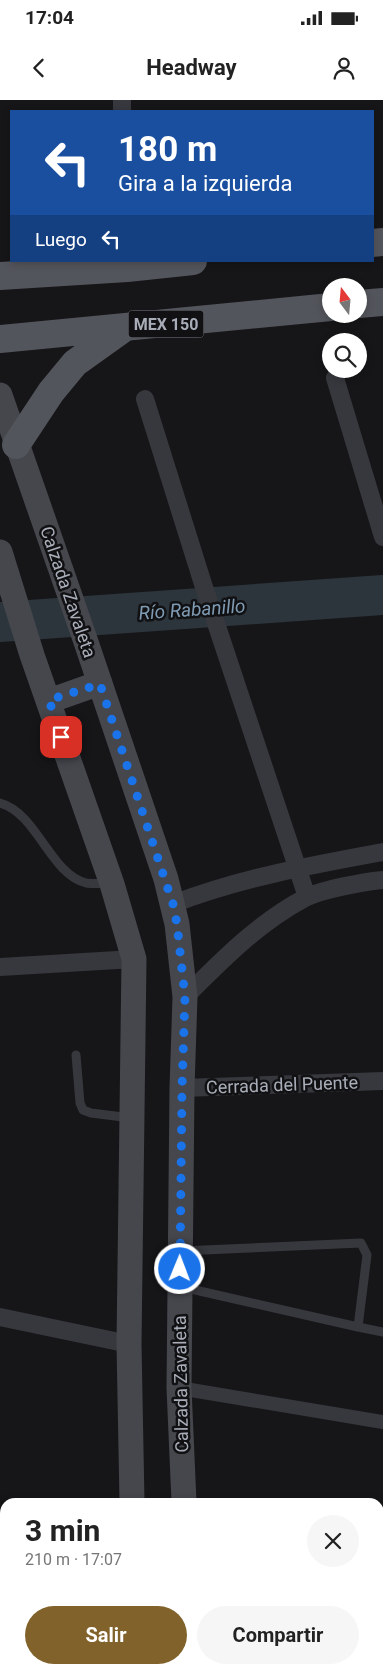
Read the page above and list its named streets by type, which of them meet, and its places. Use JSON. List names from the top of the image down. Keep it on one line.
{"streets":{"main road":["MEX 150","Calzada Zavaleta"],"street":["Cerrada del Puente"]},"crossings":[["Calzada Zavaleta","Cerrada del Puente"]],"water":["Río Rabanillo"],"north":"top","page":{"status":"17:04","header":"Headway","turn":["180 m","Gira a la izquierda"],"then":"Luego","heading":["3 min","210 m · 17:07"],"buttons":["Salir","Compartir"]}}
